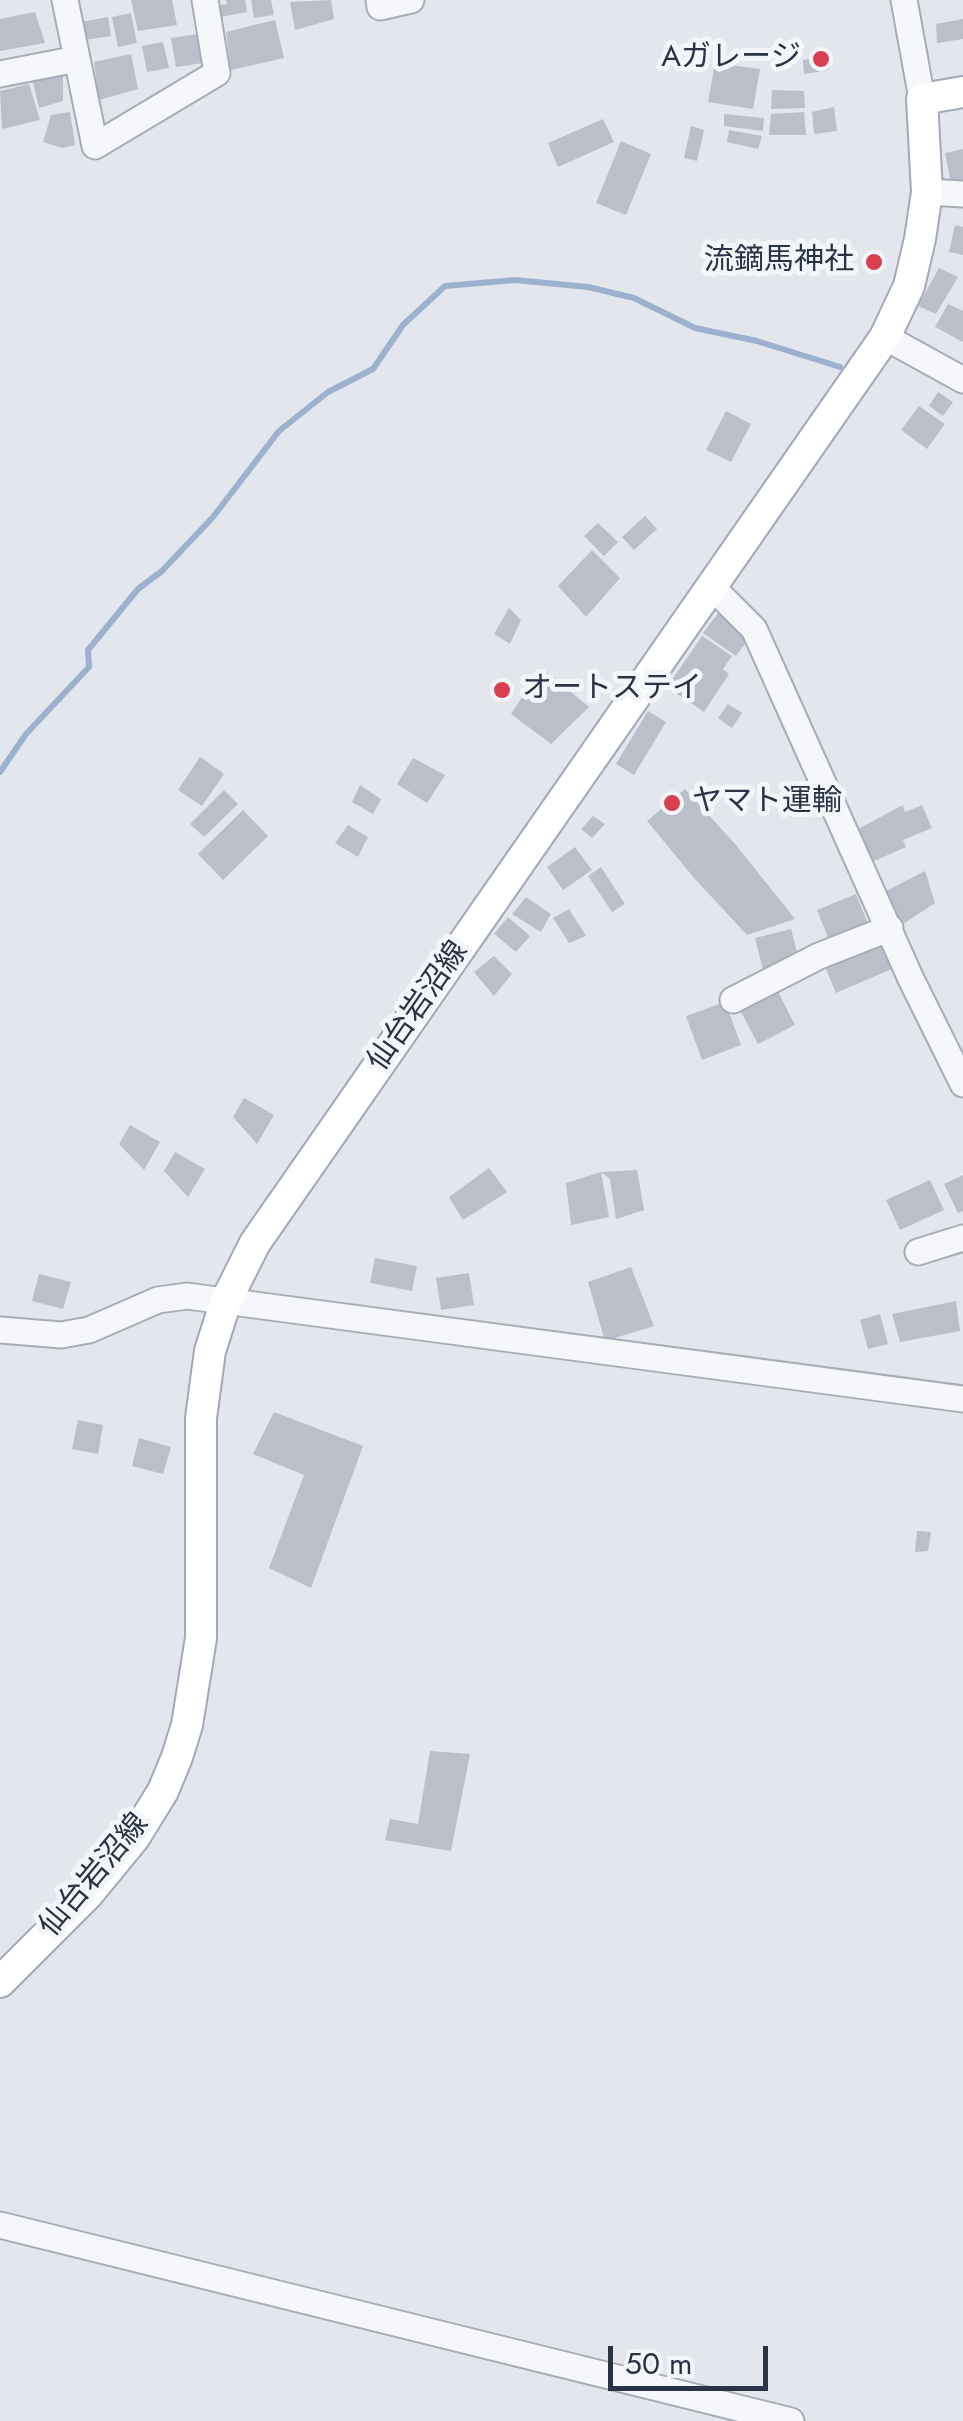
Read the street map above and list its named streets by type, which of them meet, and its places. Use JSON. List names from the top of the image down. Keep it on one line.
{"streets":{"main road":["仙台岩沼線"]},"places":["Aガレージ","流鏑馬神社","オートステイ","ヤマト運輸"],"scale_bar":"50 m"}
